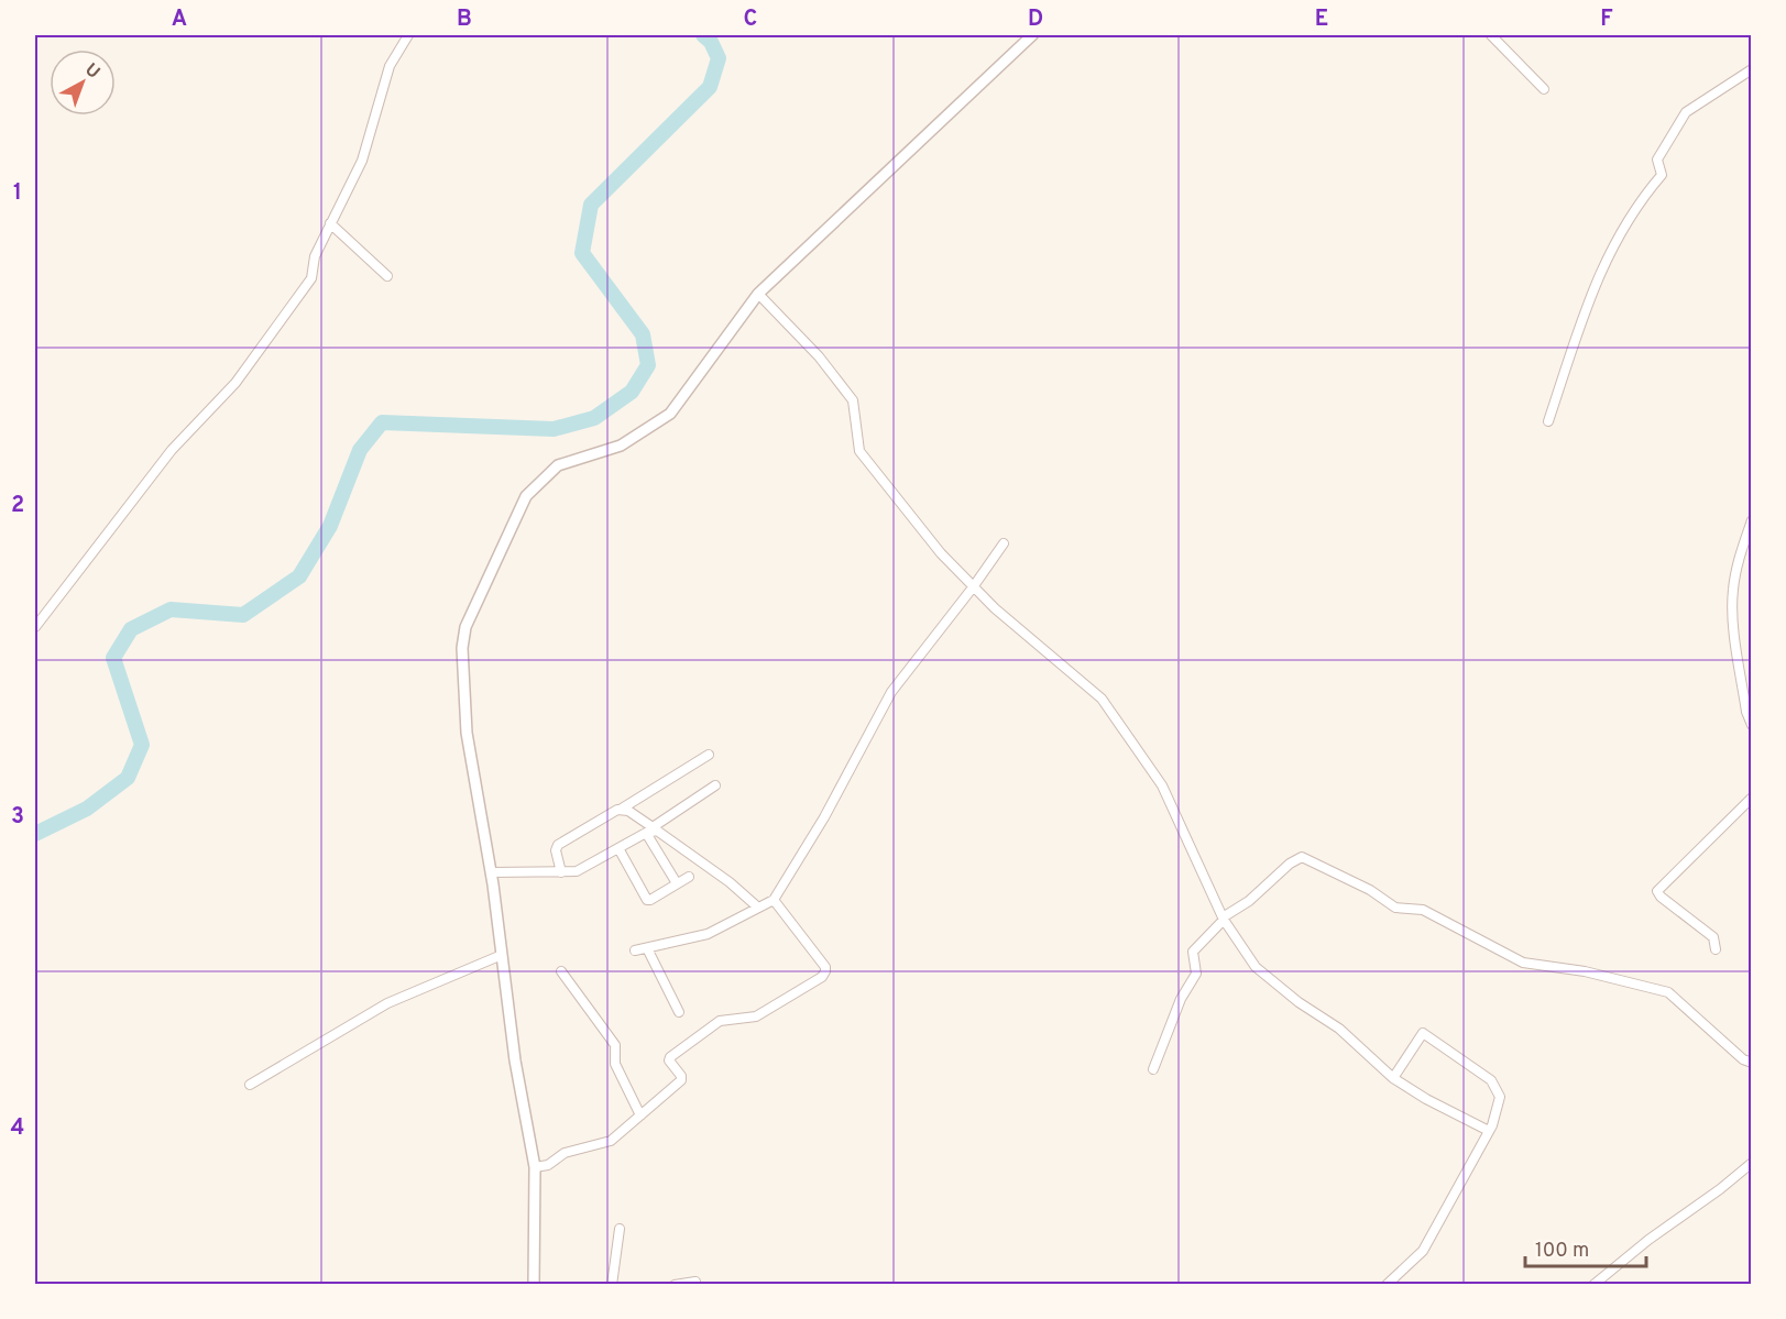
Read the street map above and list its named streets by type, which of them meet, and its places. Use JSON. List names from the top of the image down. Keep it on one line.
{"scale_bar":"100 m","north":"top right","grid":{"columns":["A","B","C","D","E","F"],"rows":["1","2","3","4"]}}
